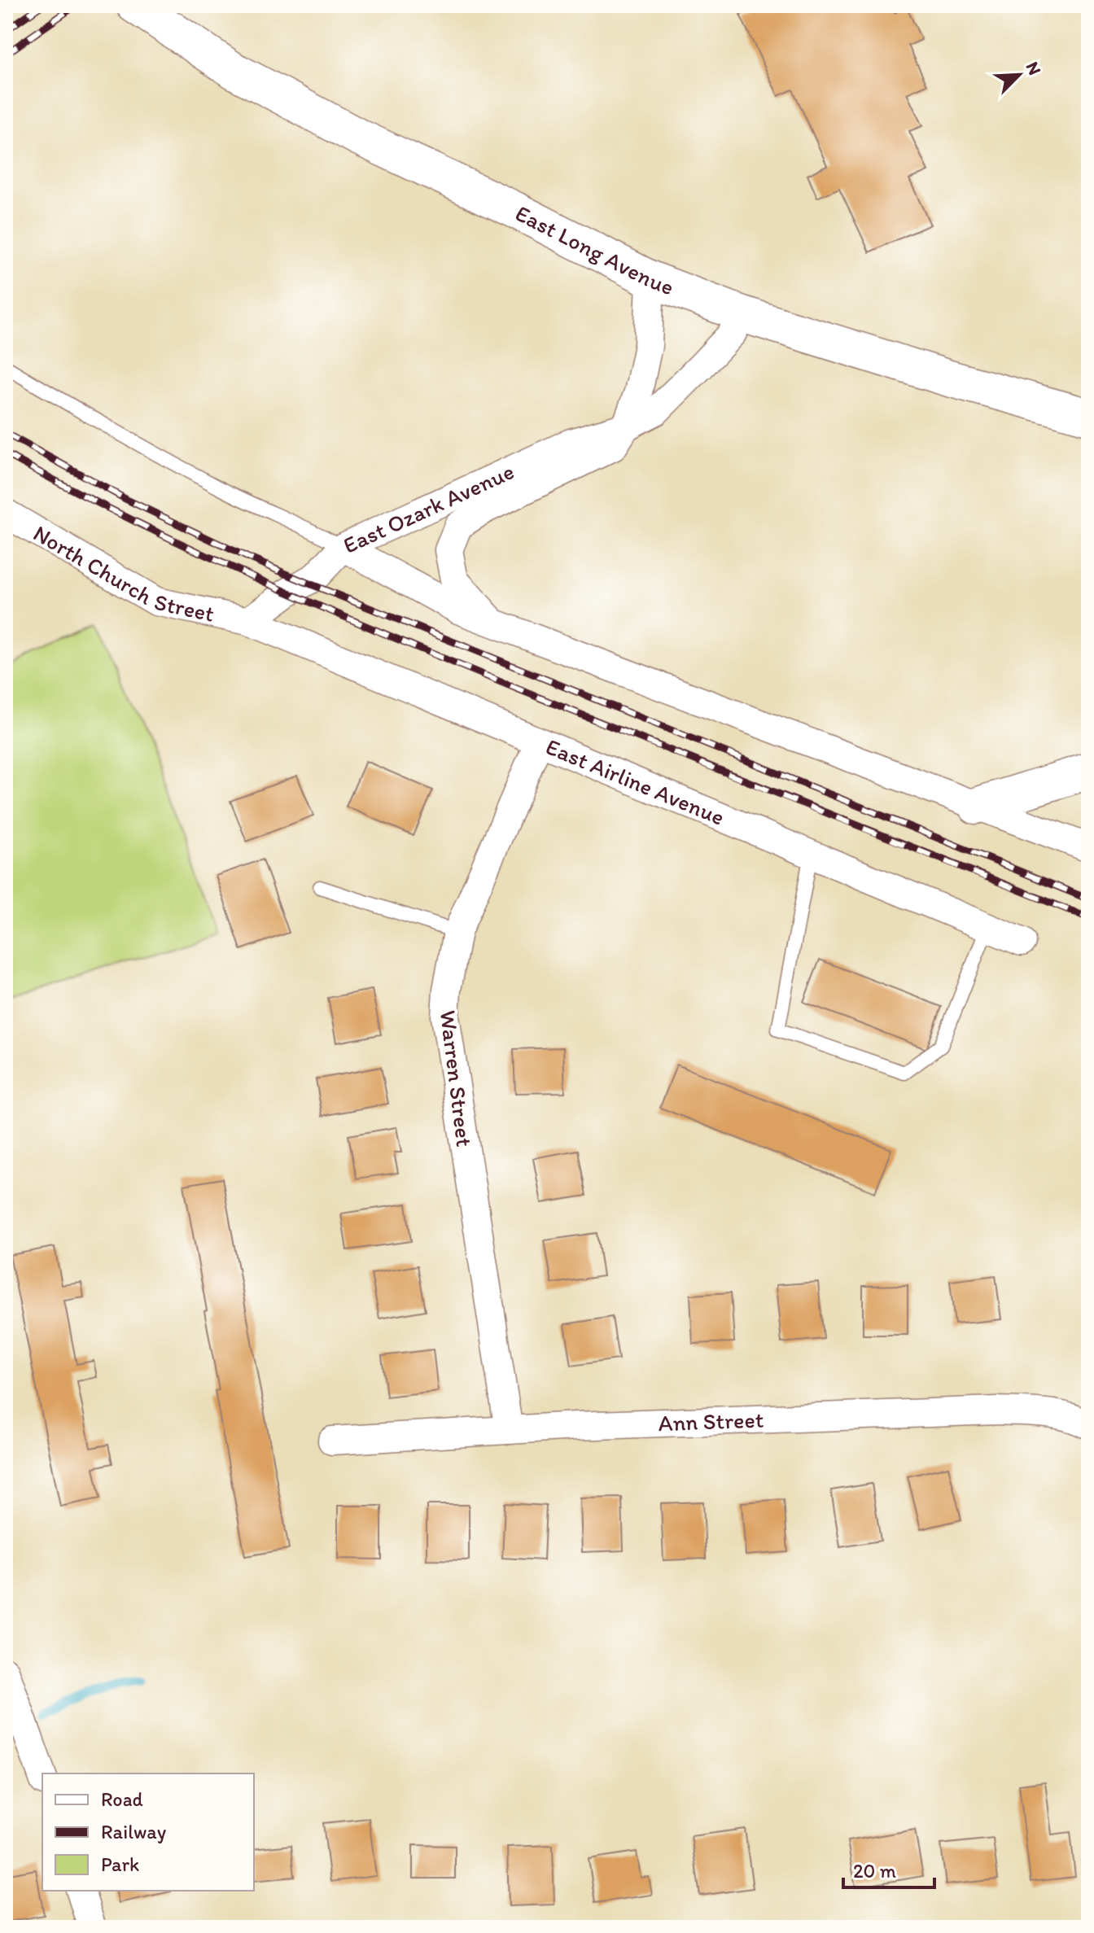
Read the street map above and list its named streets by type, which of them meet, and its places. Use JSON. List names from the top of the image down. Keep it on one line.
{"streets":{"main road":["East Long Avenue"],"street":["East Ozark Avenue","North Church Street","East Airline Avenue","Warren Street","Ann Street"]},"crossings":[["East Long Avenue","East Ozark Avenue"],["East Ozark Avenue","North Church Street"],["East Ozark Avenue","East Airline Avenue"],["North Church Street","East Airline Avenue"],["East Airline Avenue","Warren Street"],["Warren Street","Ann Street"]],"legend":["Road","Railway","Park"],"scale_bar":"20 m","north":"top right"}
